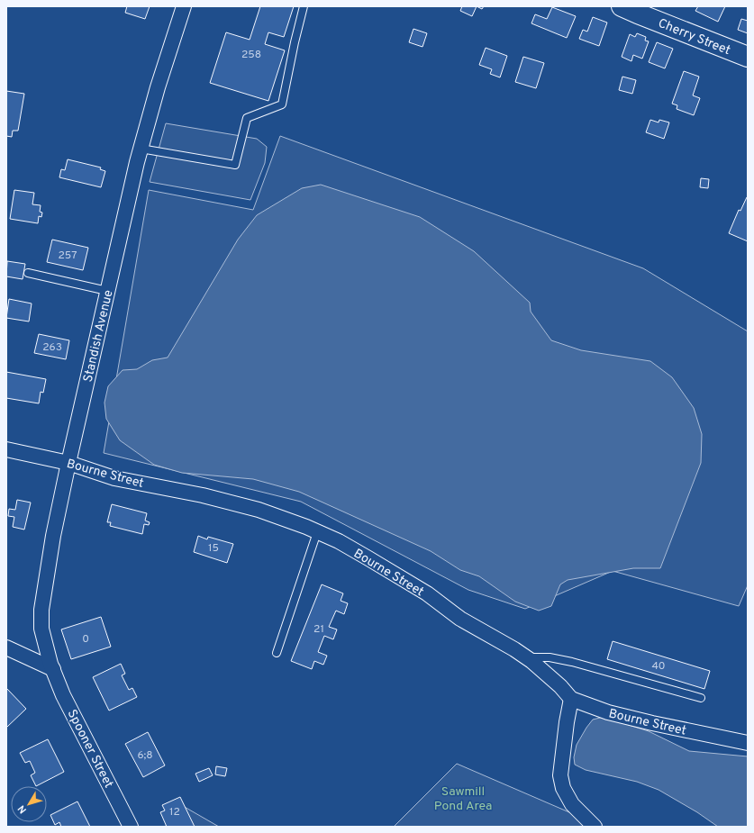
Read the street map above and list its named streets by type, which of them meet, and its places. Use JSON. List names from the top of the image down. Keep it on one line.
{"streets":{"main road":["Cherry Street"],"street":["Standish Avenue","Bourne Street","Spooner Street"]},"crossings":[["Standish Avenue","Bourne Street"],["Standish Avenue","Spooner Street"]],"parks":["Sawmill Pond Area"],"house_numbers":["258","257","263","15","21","0","40","6;8","12"],"north":"bottom left"}
